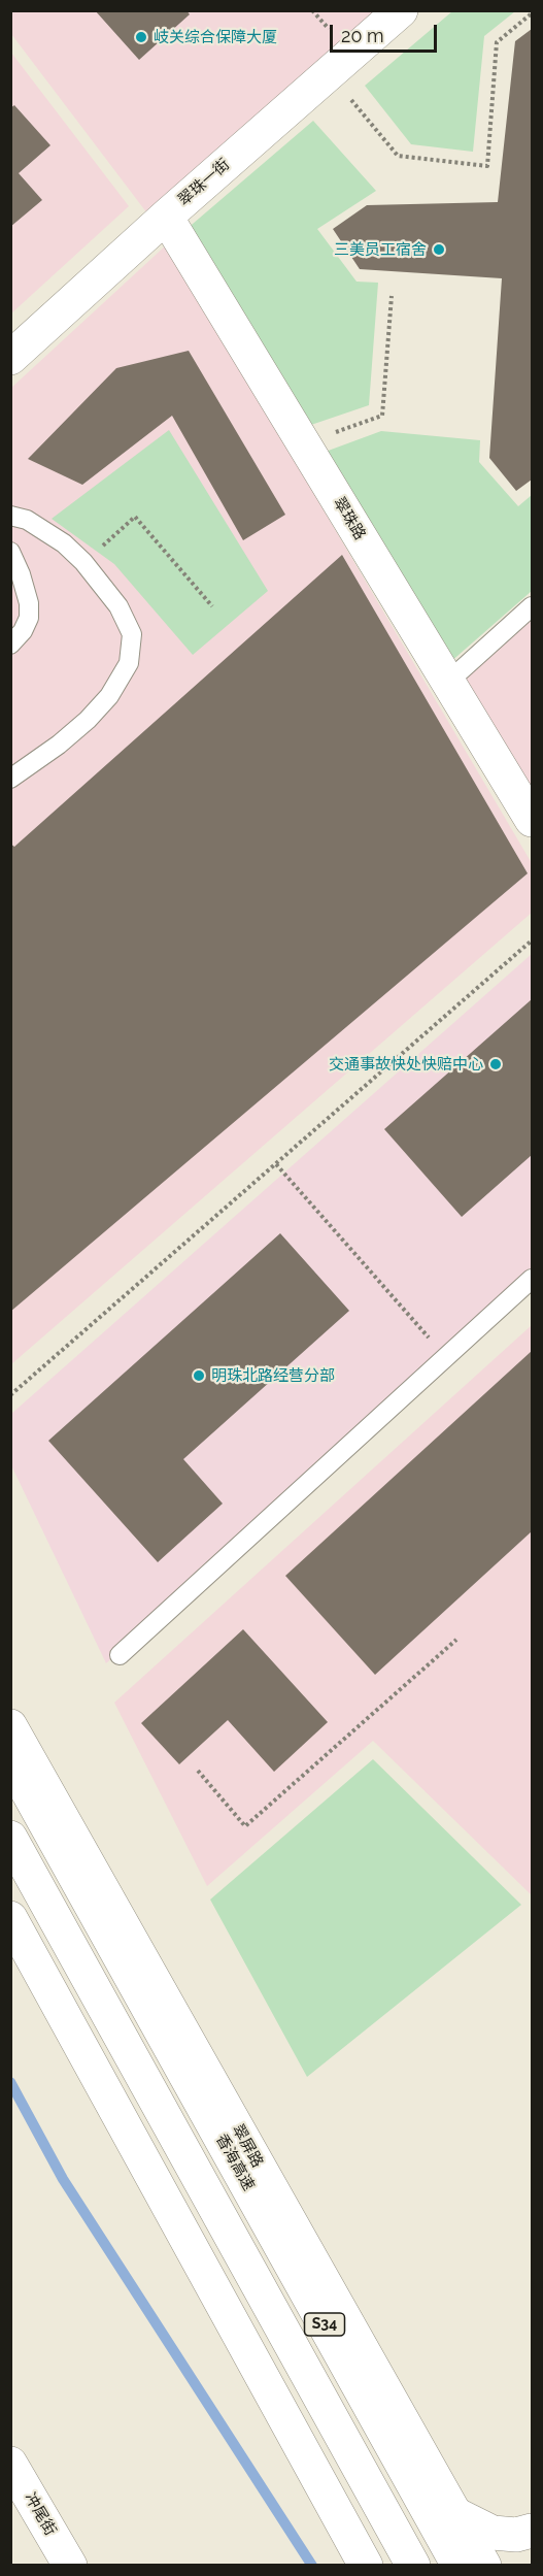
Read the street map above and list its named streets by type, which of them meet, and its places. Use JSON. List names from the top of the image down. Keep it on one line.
{"streets":{"main road":["翠珠一街","翠珠路","翠屏路","香海高速","S34","冲尾街"]},"crossings":[["翠珠一街","翠珠路"]],"places":["岐关综合保障大厦","三美员工宿舍","交通事故快处快赔中心","明珠北路经营分部"],"scale_bar":"20 m"}
